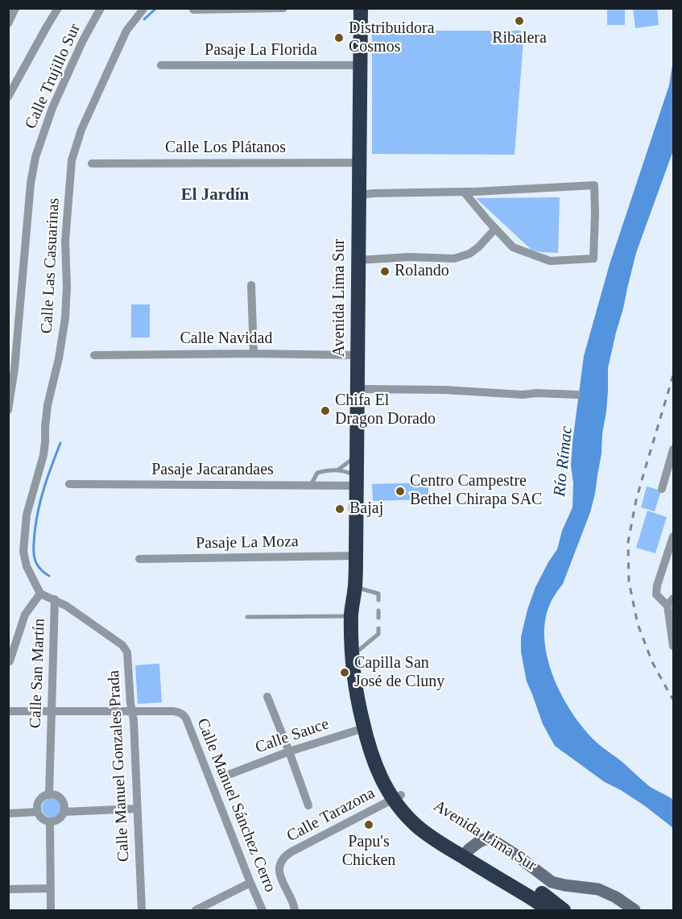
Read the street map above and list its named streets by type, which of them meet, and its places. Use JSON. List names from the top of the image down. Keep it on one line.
{"streets":{"highway":["Avenida Lima Sur"],"street":["Pasaje La Florida","Calle Trujillo Sur","Calle Los Plátanos","Calle Las Casuarinas","Calle Navidad","Pasaje Jacarandaes","Pasaje La Moza","Calle San Martín","Calle Sauce","Calle Manuel Gonzales Prada","Calle Manuel Sánchez Cerro","Calle Tarazona"]},"crossings":[["Pasaje La Florida","Avenida Lima Sur"],["Calle Los Plátanos","Avenida Lima Sur"],["Calle Las Casuarinas","Calle San Martín"],["Avenida Lima Sur","Calle Navidad"],["Avenida Lima Sur","Pasaje Jacarandaes"],["Avenida Lima Sur","Pasaje La Moza"],["Avenida Lima Sur","Calle Sauce"],["Avenida Lima Sur","Calle Tarazona"],["Calle San Martín","Calle Manuel Gonzales Prada"],["Calle Manuel Gonzales Prada","Calle Manuel Sánchez Cerro"]],"districts":["El Jardín"],"water":["Río Rímac"],"places":["Ribalera","Distribuidora Cosmos","Rolando","Chifa El Dragon Dorado","Centro Campestre Bethel Chirapa SAC","Bajaj","Capilla San José de Cluny","Papu's Chicken"]}
